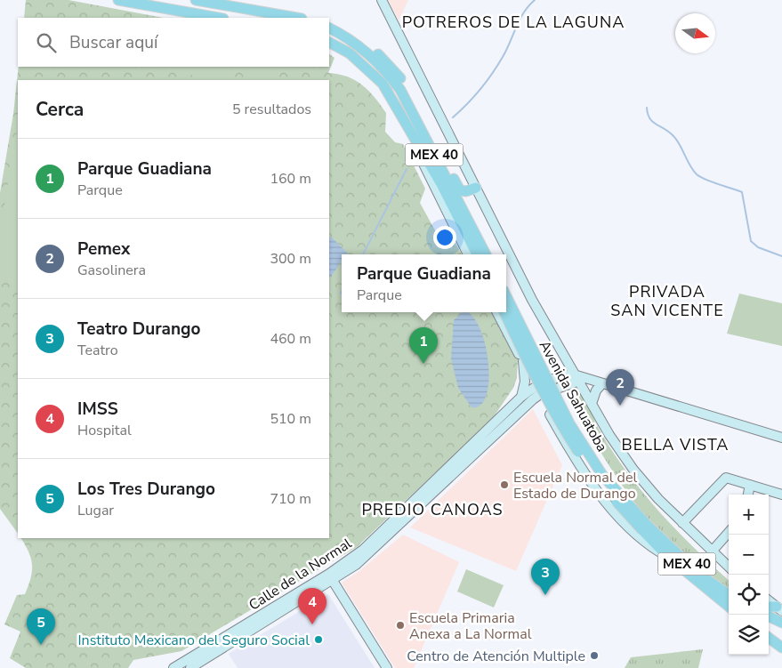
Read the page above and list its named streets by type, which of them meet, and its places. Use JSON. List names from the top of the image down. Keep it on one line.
{"streets":{"main road":["MEX 40","Avenida Sahuatoba"],"street":["Calle de la Normal"]},"crossings":[["MEX 40","Avenida Sahuatoba"],["Avenida Sahuatoba","Calle de la Normal"]],"districts":["POTREROS DE LA LAGUNA","PRIVADA SAN VICENTE","BELLA VISTA","PREDIO CANOAS"],"places":["Escuela Normal del Estado de Durango","Escuela Primaria Anexa a La Normal","Instituto Mexicano del Seguro Social","Centro de Atención Multiple"],"north":"right","page":{"search":"Buscar aquí","heading":["Cerca","5 resultados"],"list":[{"mark":"1","name":"Parque Guadiana","note":"Parque","value":"160 m"},{"mark":"2","name":"Pemex","note":"Gasolinera","value":"300 m"},{"mark":"3","name":"Teatro Durango","note":"Teatro","value":"460 m"},{"mark":"4","name":"IMSS","note":"Hospital","value":"510 m"},{"mark":"5","name":"Los Tres Durango","note":"Lugar","value":"710 m"}],"popup":["Parque Guadiana","Parque"],"pins":["1","2","3","4","5"],"map_buttons":["+","−"]}}
